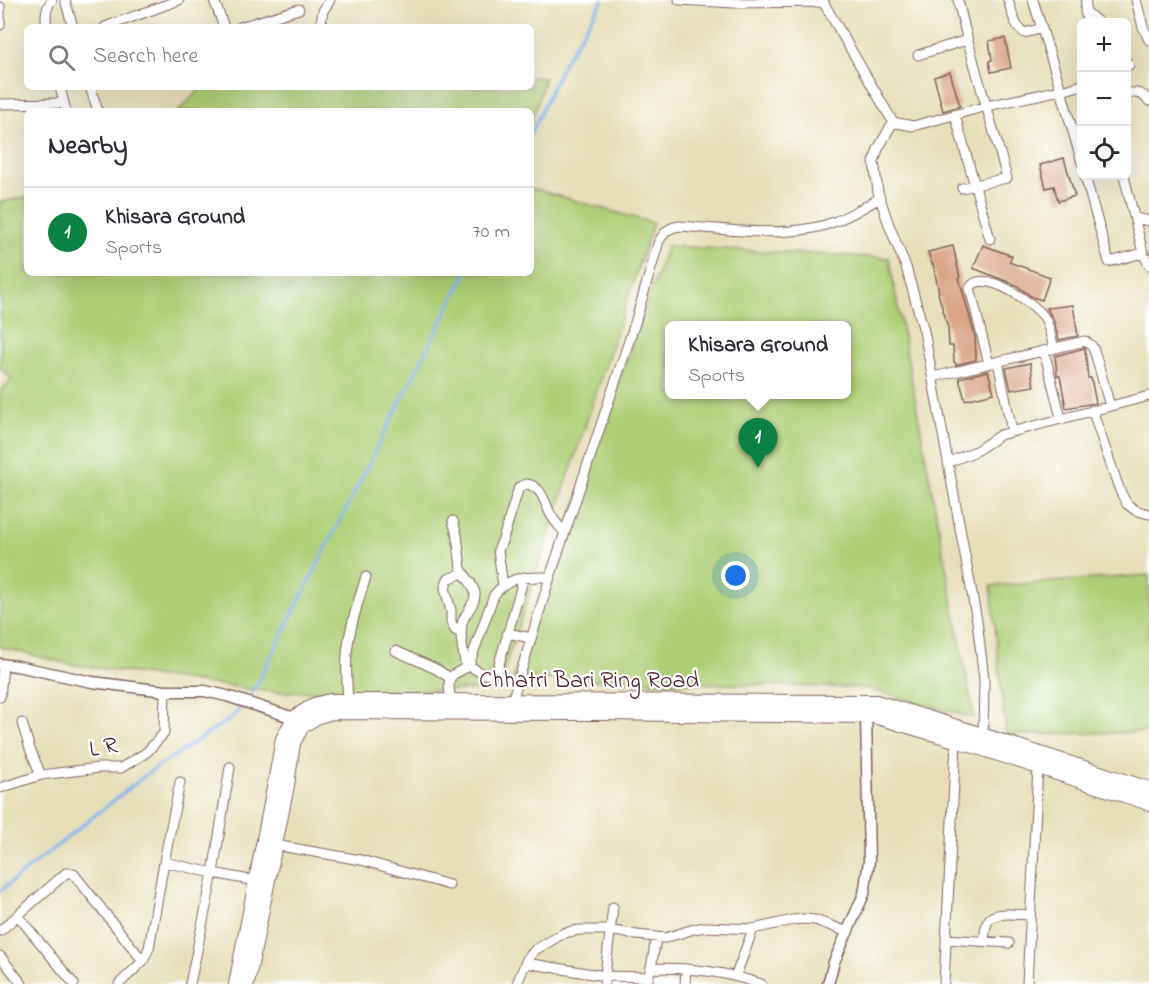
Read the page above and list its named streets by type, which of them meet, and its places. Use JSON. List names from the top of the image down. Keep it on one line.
{"streets":{"main road":["Chhatri Bari Ring Road"],"street":["L R"]},"page":{"map_buttons":["+","−"],"search":"Search here","heading":"Nearby","list":[{"mark":"1","name":"Khisara Ground","note":"Sports","value":"70 m"}],"popup":["Khisara Ground","Sports"],"pins":"1"}}
